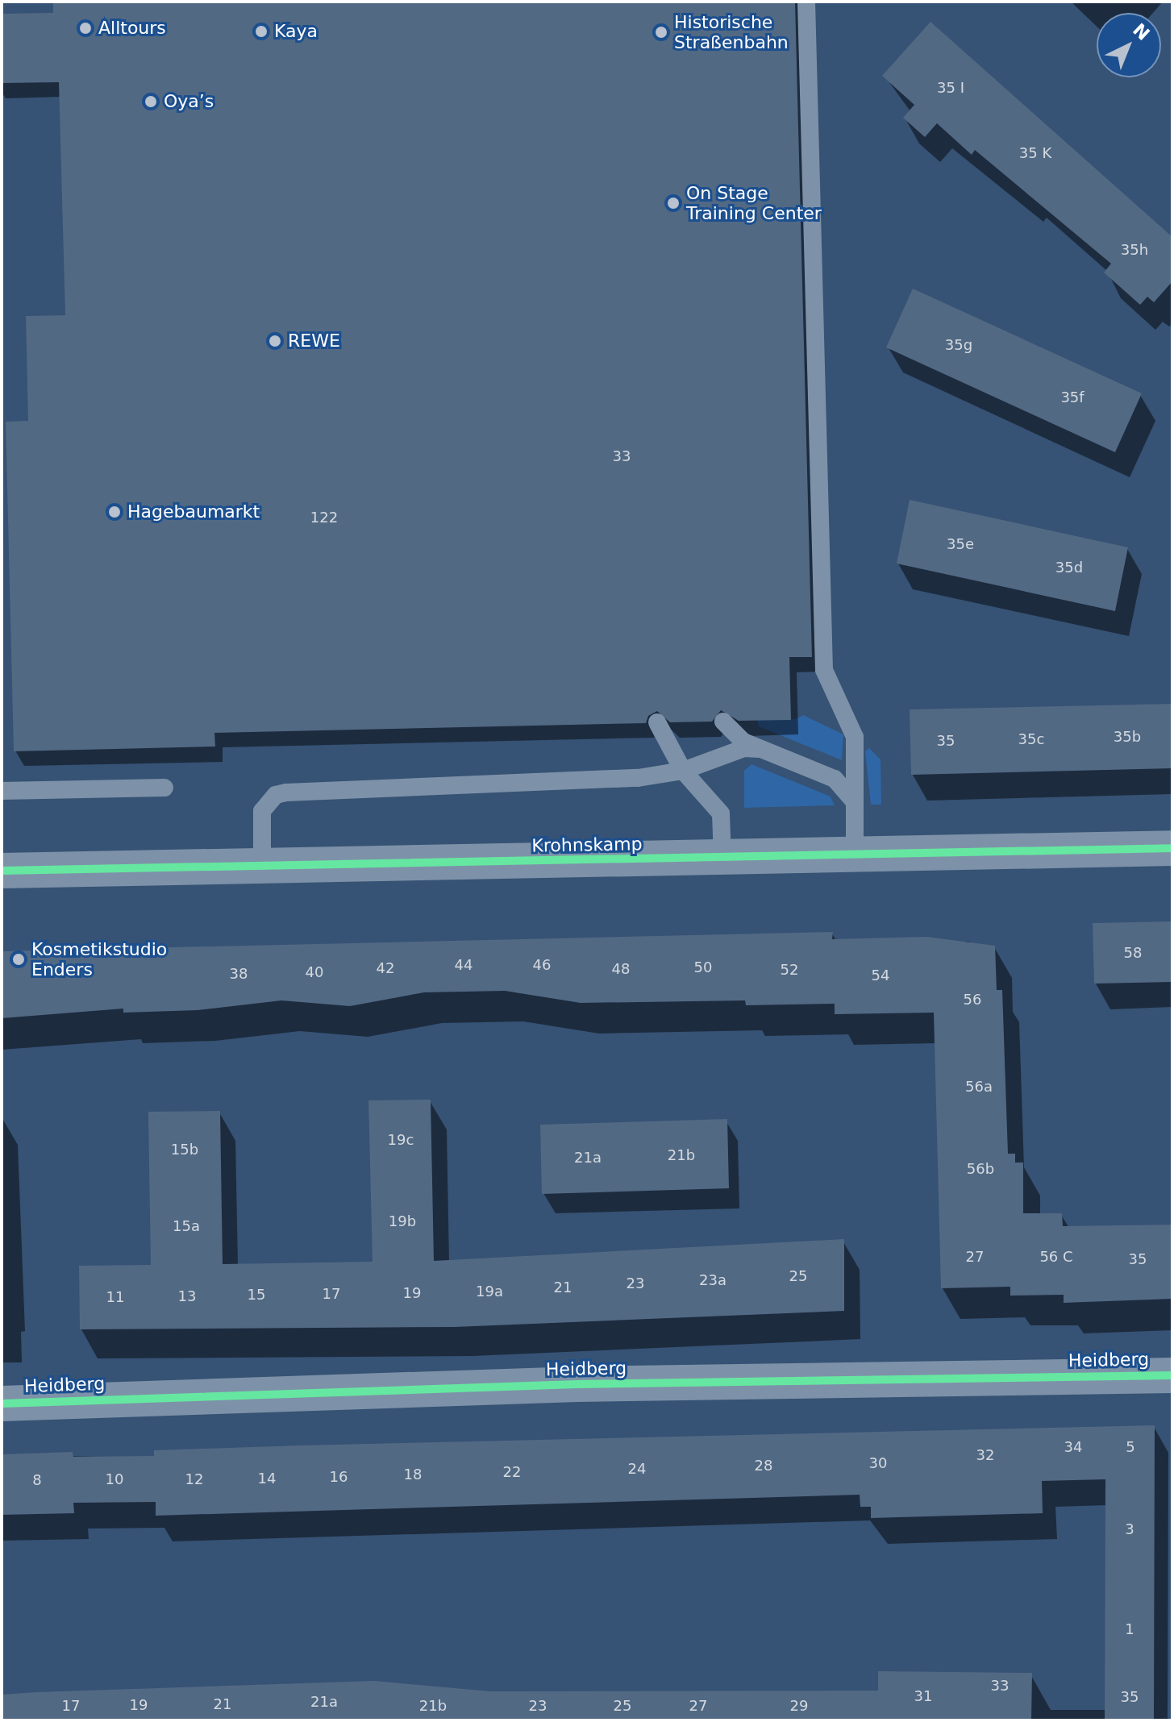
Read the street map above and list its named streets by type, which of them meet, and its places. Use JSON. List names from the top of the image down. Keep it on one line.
{"streets":{"street":["Krohnskamp","Heidberg"]},"places":["Alltours","Kaya","Historische Straßenbahn","Oya’s","On Stage Training Center","REWE","Hagebaumarkt","Kosmetikstudio Enders"],"house_numbers":["35 I","35 K","35h","35g","35f","33","122","35e","35d","35b","35c","35","58","44","46","50","42","48","52","40","38","54","56","56a","19c","15b","21b","21a","56b","19b","15a","27","56 C","35","25","23a","23","21","19a","19","17","15","13","11","34","5","32","30","28","24","22","18","16","14","10","12","8","3","1","33","31","35","21a","21","19","17","21b","23","25","27","29"],"north":"top right"}
